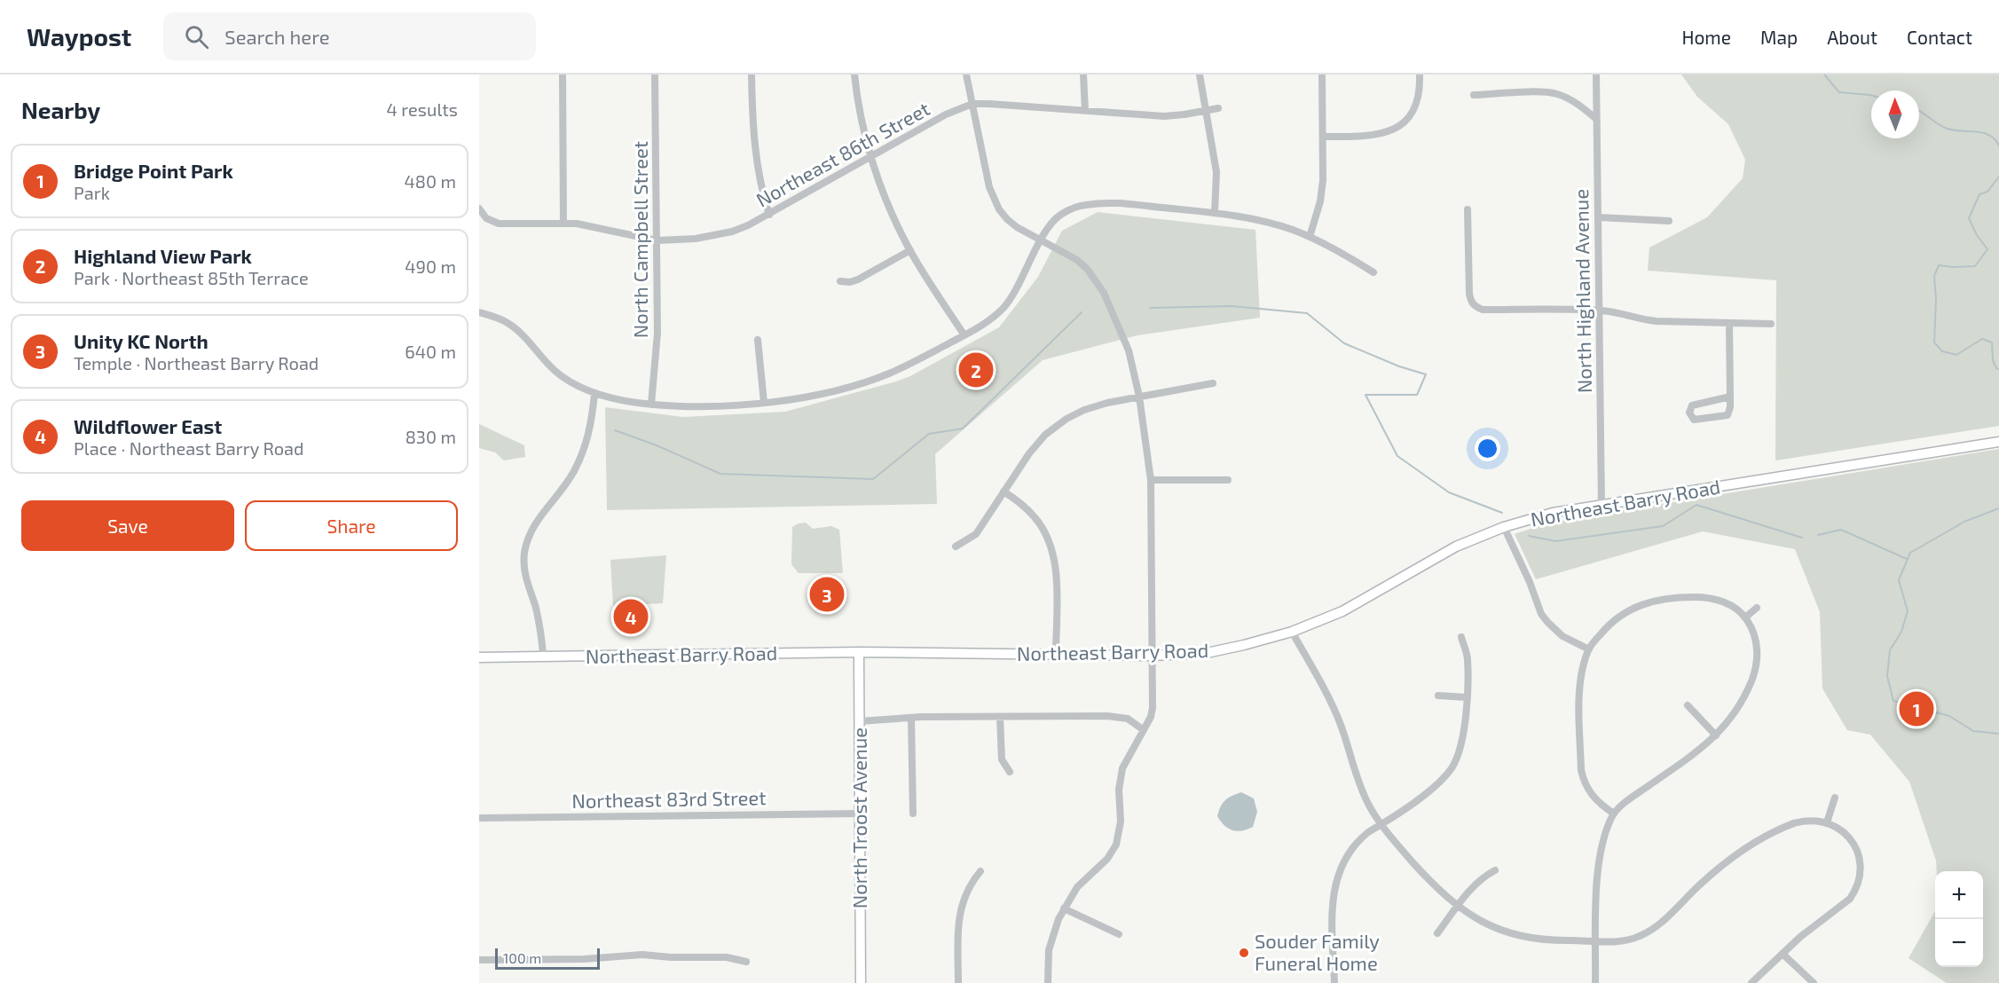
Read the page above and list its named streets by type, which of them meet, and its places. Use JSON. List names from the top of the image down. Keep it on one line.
{"streets":{"main road":["Northeast Barry Road","North Troost Avenue"],"street":["Northeast 86th Street","North Campbell Street","North Highland Avenue","Northeast 83rd Street"]},"crossings":[["Northeast 86th Street","North Campbell Street"],["North Highland Avenue","Northeast Barry Road"],["Northeast Barry Road","North Troost Avenue"],["Northeast 83rd Street","North Troost Avenue"]],"places":["Souder Family Funeral Home"],"scale_bar":"100 m","north":"top","page":{"header":"Waypost","search":"Search here","nav":["Home","Map","About","Contact"],"heading":["Nearby","4 results"],"list":[{"mark":"1","name":"Bridge Point Park","note":"Park","value":"480 m"},{"mark":"2","name":"Highland View Park","note":"Park · Northeast 85th Terrace","value":"490 m"},{"mark":"3","name":"Unity KC North","note":"Temple · Northeast Barry Road","value":"640 m"},{"mark":"4","name":"Wildflower East","note":"Place · Northeast Barry Road","value":"830 m"}],"pins":["2","3","4","1"],"buttons":["Save","Share"],"map_buttons":["+","−"],"scale":"100 m"}}
